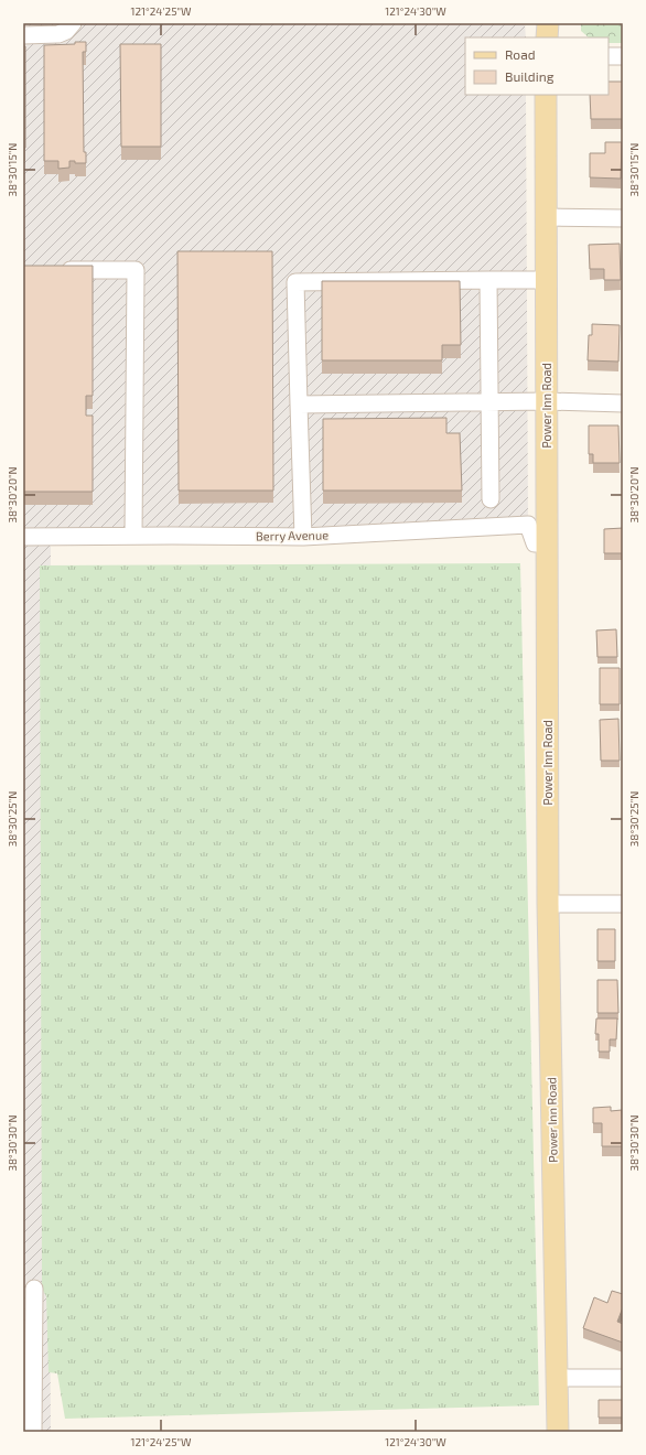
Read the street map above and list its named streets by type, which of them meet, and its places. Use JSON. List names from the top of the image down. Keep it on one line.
{"streets":{"main road":["Power Inn Road"],"street":["Berry Avenue"]},"crossings":[["Power Inn Road","Berry Avenue"]],"legend":["Road","Building"],"coordinates":["121°24'25\"W","121°24'30\"W","38°30'15\"N","38°30'20\"N","38°30'25\"N","38°30'30\"N"]}
